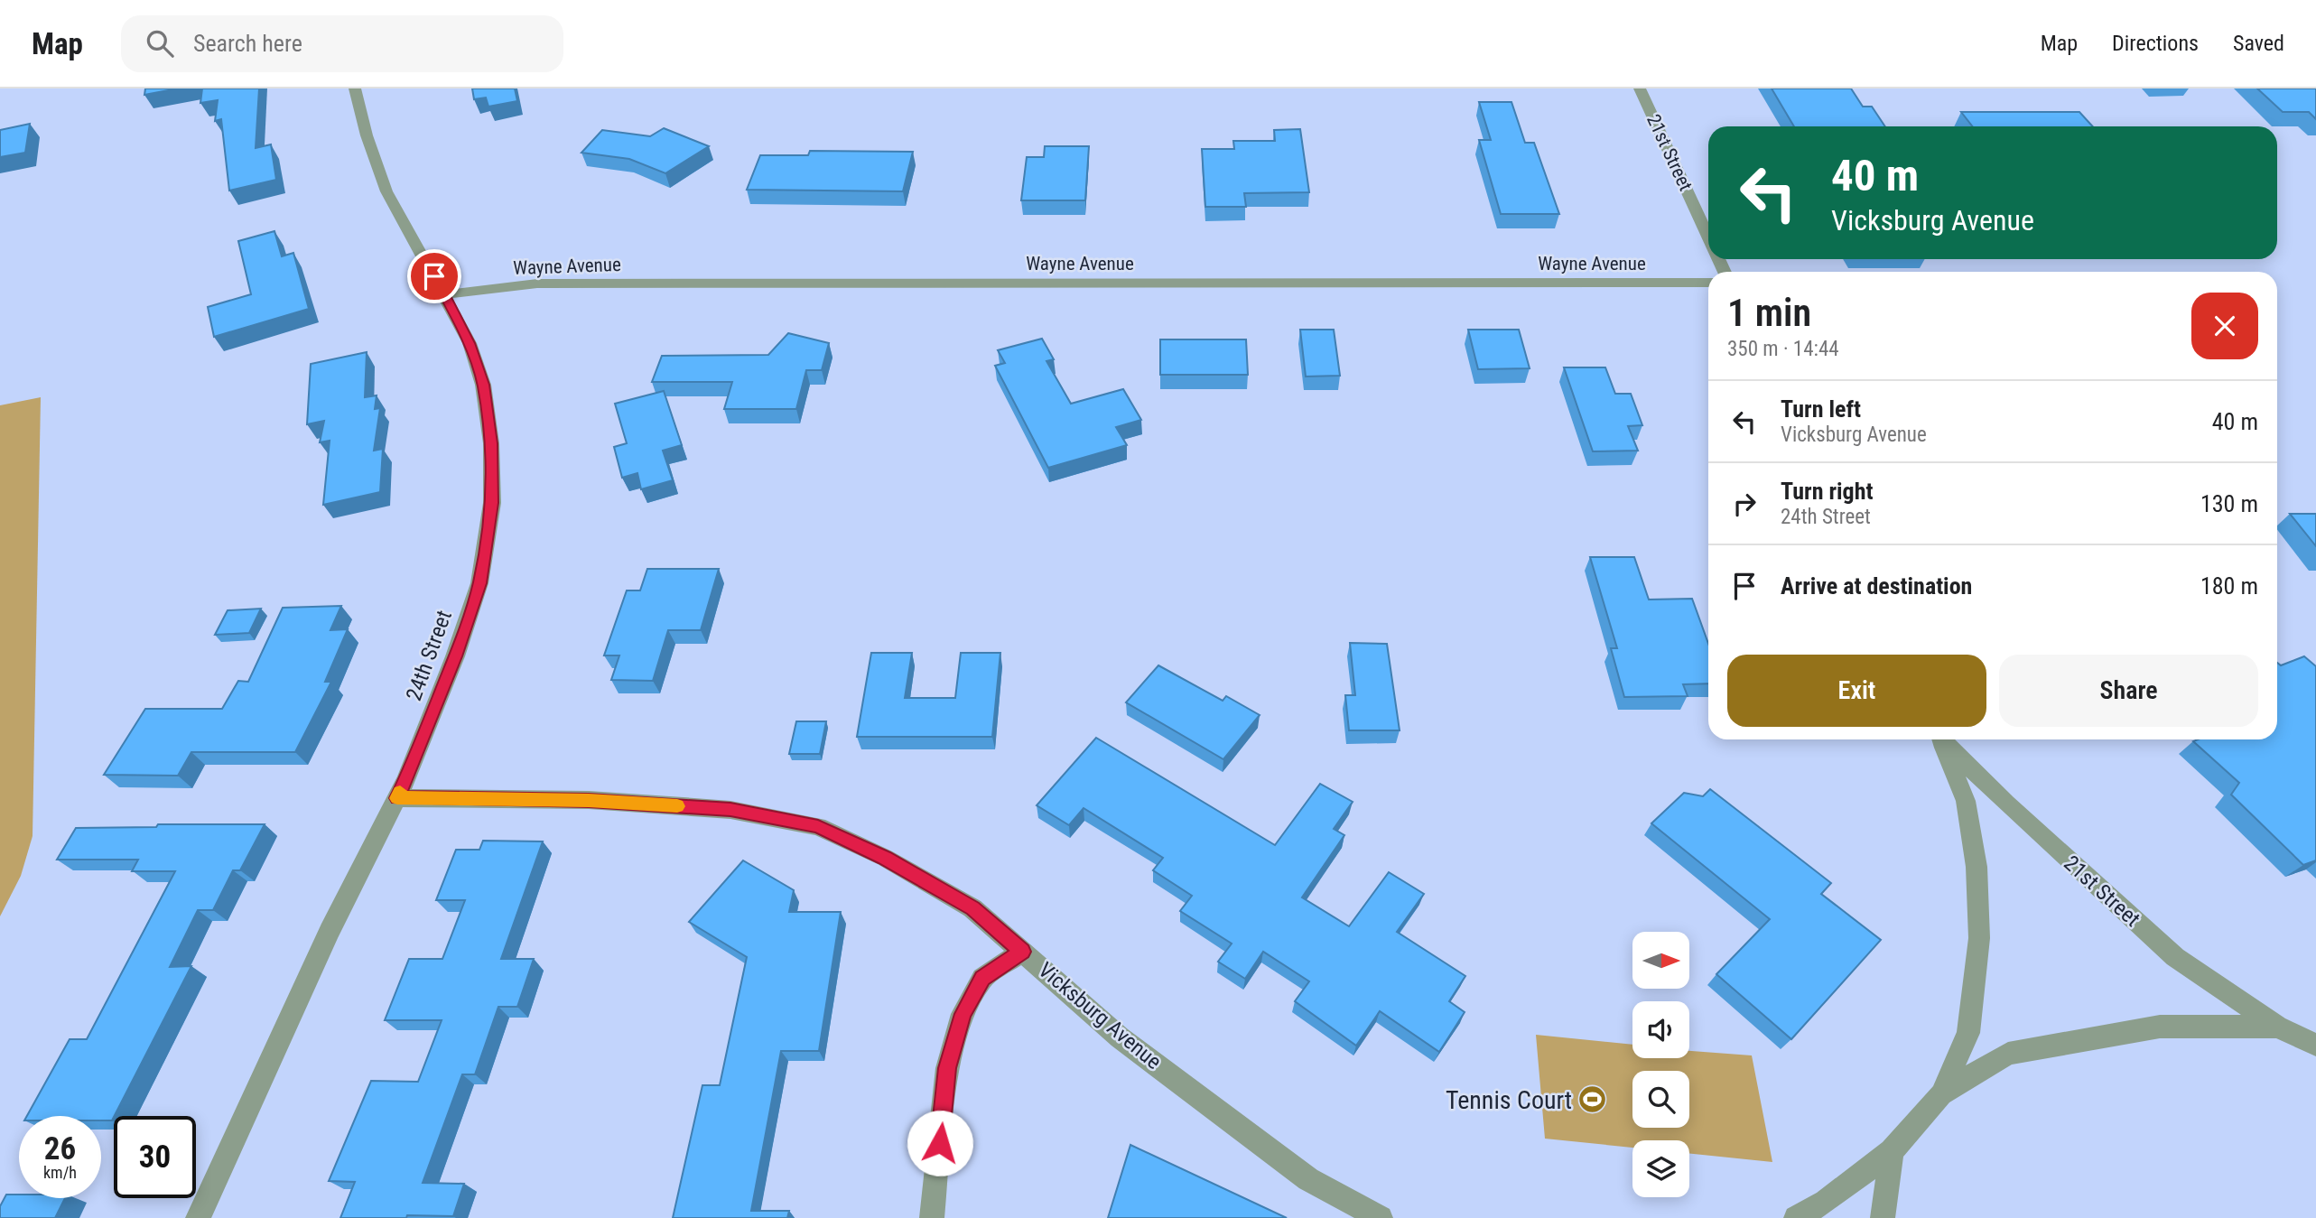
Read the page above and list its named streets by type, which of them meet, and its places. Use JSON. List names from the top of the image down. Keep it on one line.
{"streets":{"street":["21st Street","Wayne Avenue","24th Street","Vicksburg Avenue"]},"crossings":[["Wayne Avenue","24th Street"],["24th Street","Vicksburg Avenue"]],"places":{"sports":["Tennis Court"]},"north":"right","page":{"header":"Map","search":"Search here","nav":["Map","Directions","Saved"],"turn":["40 m","Vicksburg Avenue"],"heading":["1 min","350 m · 14:44"],"list":[{"name":"Turn left","note":"Vicksburg Avenue","value":"40 m"},{"name":"Turn right","note":"24th Street","value":"130 m"},{"name":"Arrive at destination","value":"180 m"}],"buttons":["Exit","Share"],"speed":"26 km/h","limit":"30"}}
